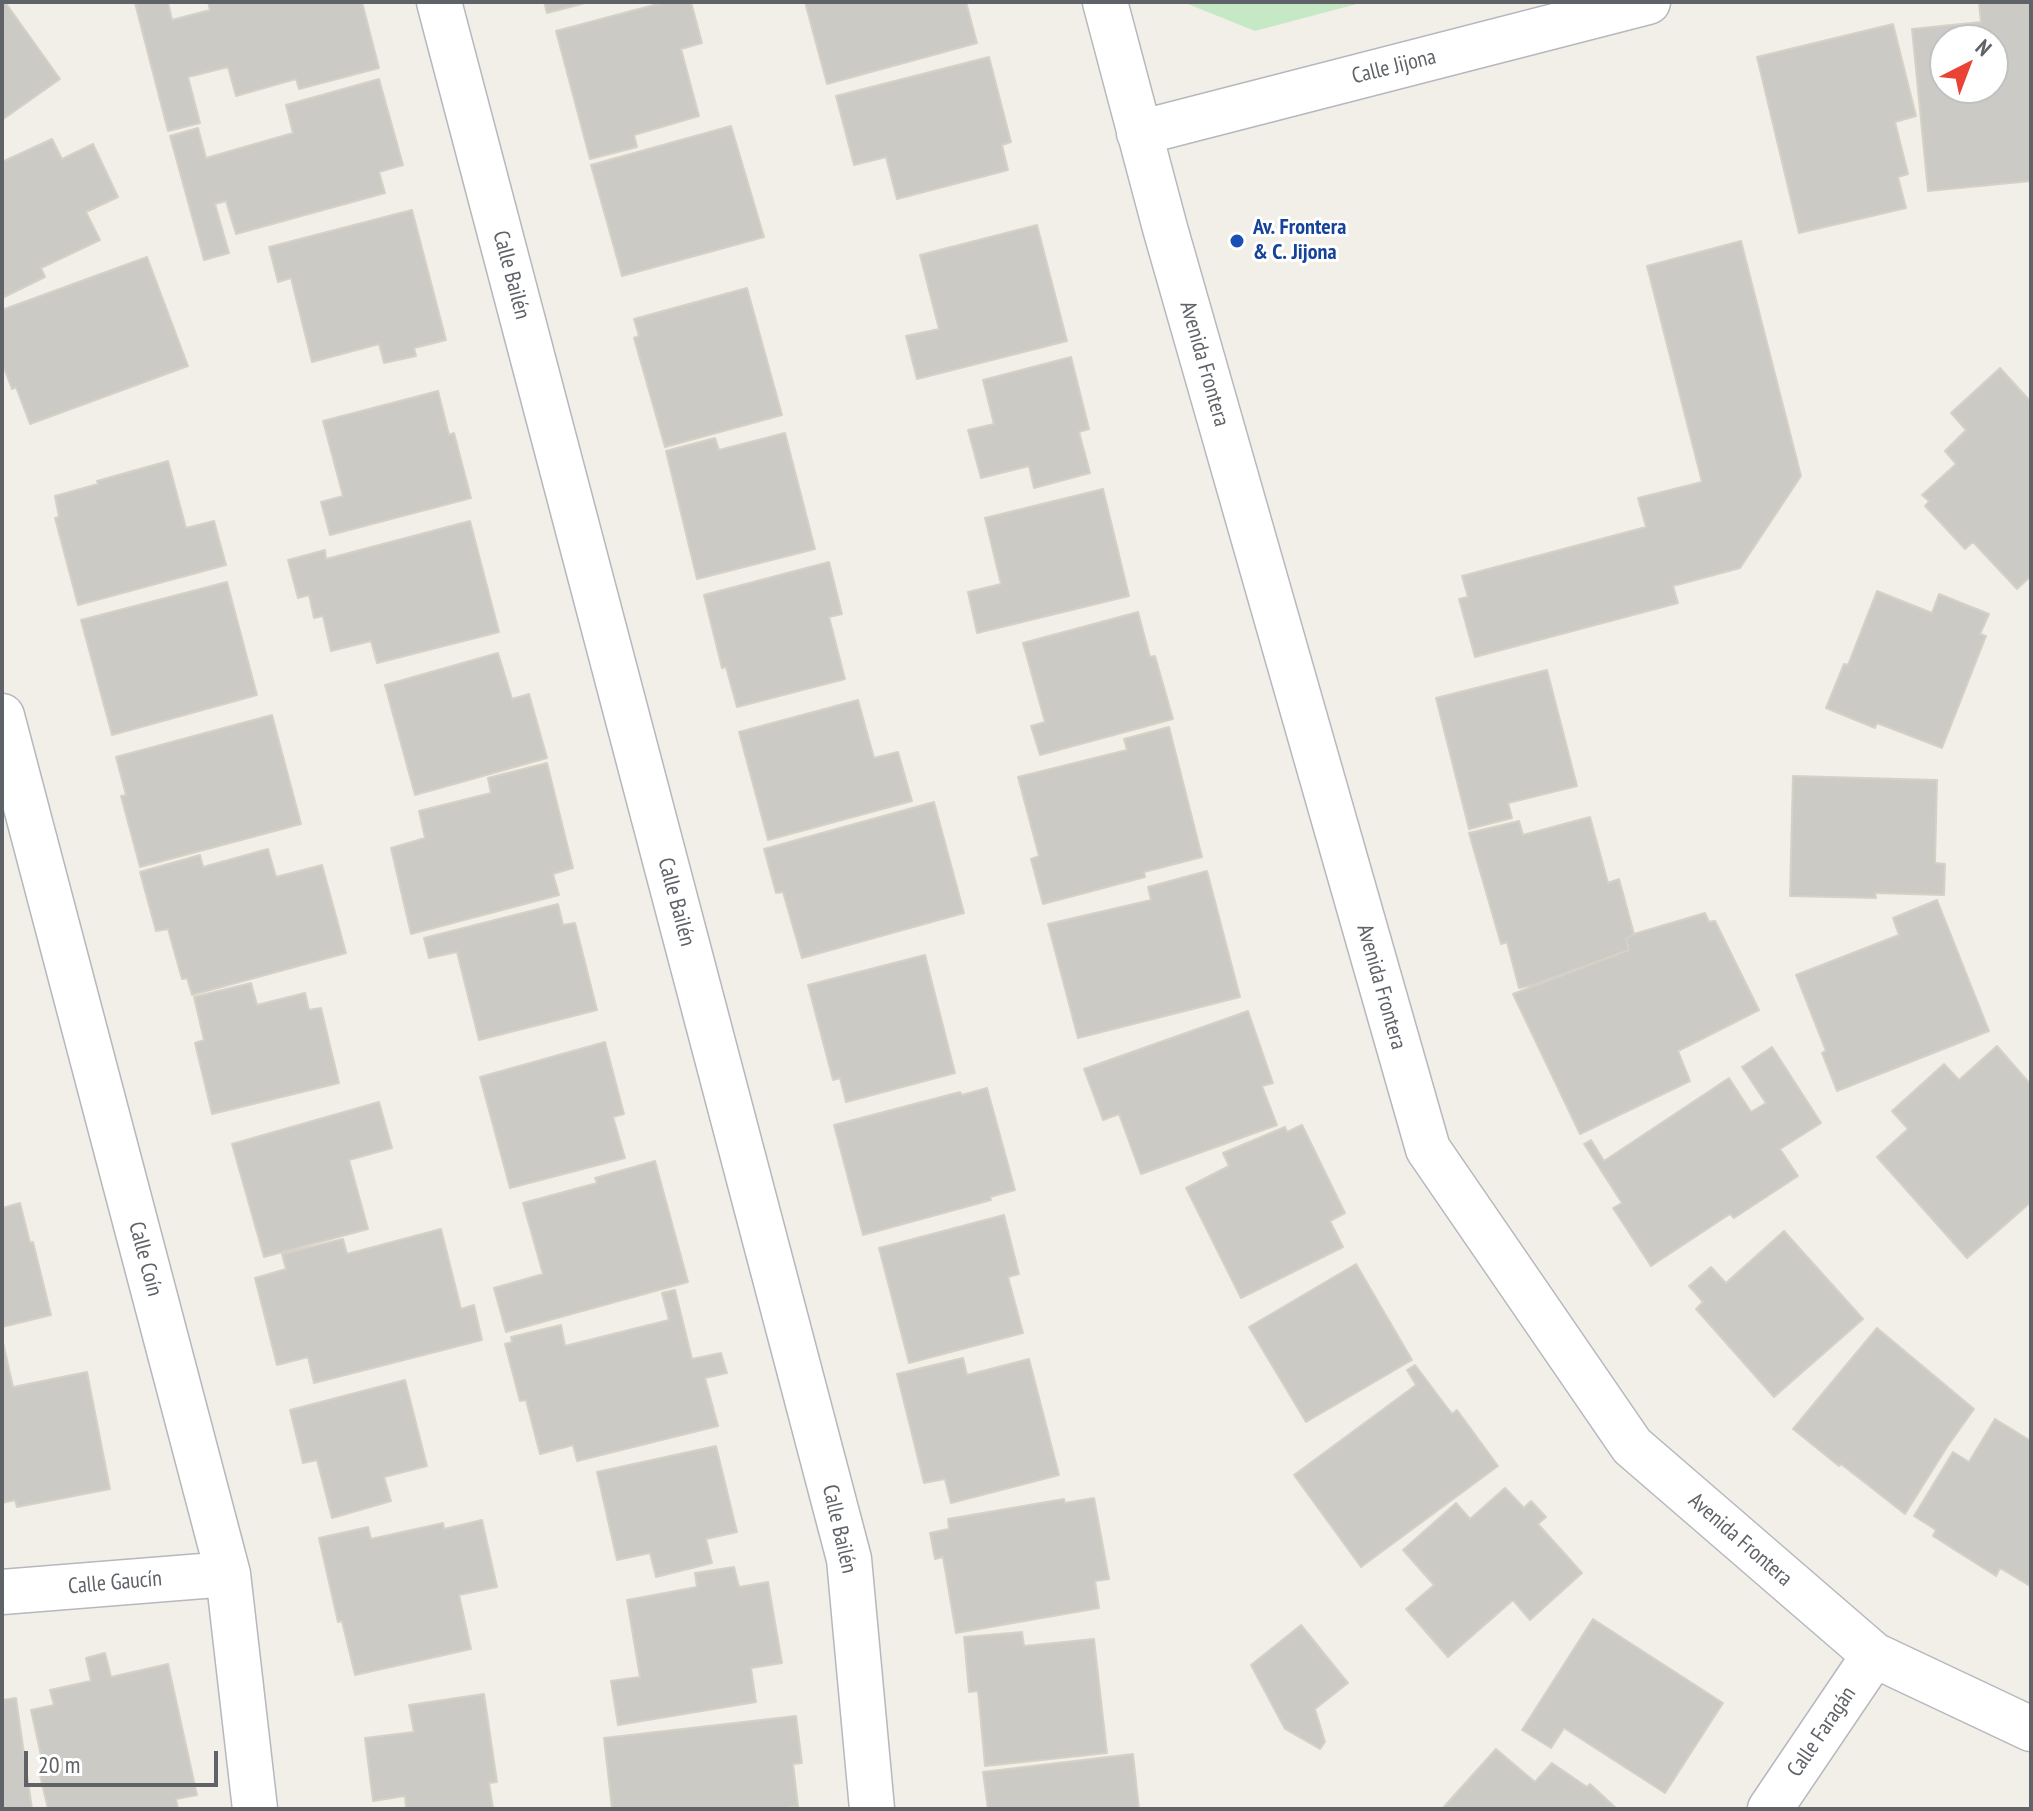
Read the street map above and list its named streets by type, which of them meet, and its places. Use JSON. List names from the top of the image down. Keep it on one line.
{"streets":{"street":["Calle Jijona","Calle Bailén","Avenida Frontera","Calle Coín","Calle Gaucín","Calle Faragán"]},"crossings":[["Calle Jijona","Avenida Frontera"],["Avenida Frontera","Calle Faragán"],["Calle Coín","Calle Gaucín"]],"places":["Av. Frontera & C. Jijona"],"scale_bar":"20 m","north":"top right"}
